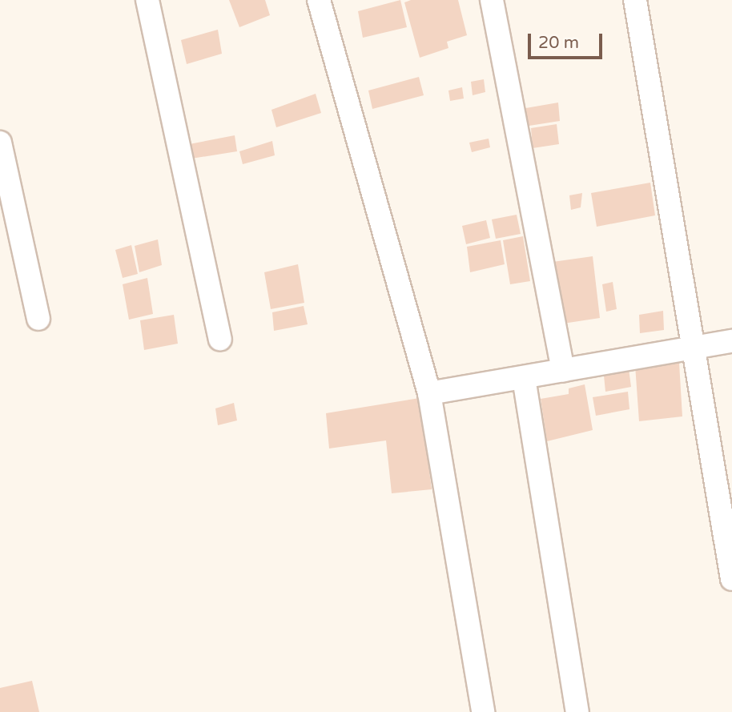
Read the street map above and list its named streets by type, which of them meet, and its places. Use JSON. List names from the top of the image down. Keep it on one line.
{"scale_bar":"20 m"}
